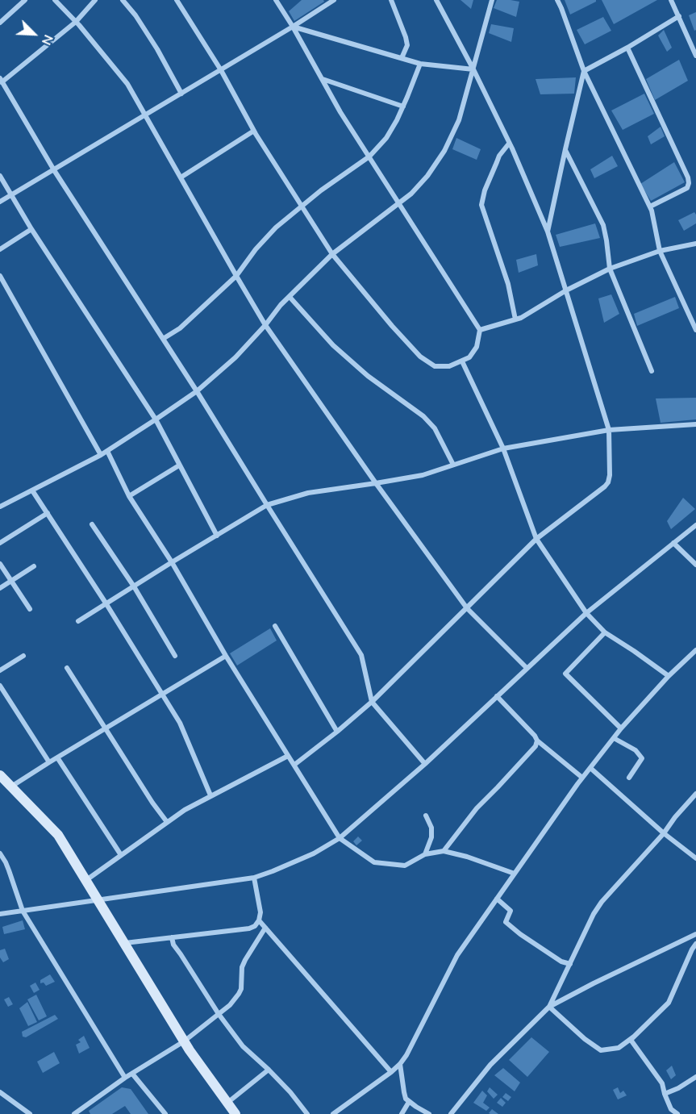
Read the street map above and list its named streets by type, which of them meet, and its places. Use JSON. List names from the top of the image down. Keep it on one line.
{"north":"bottom right"}
